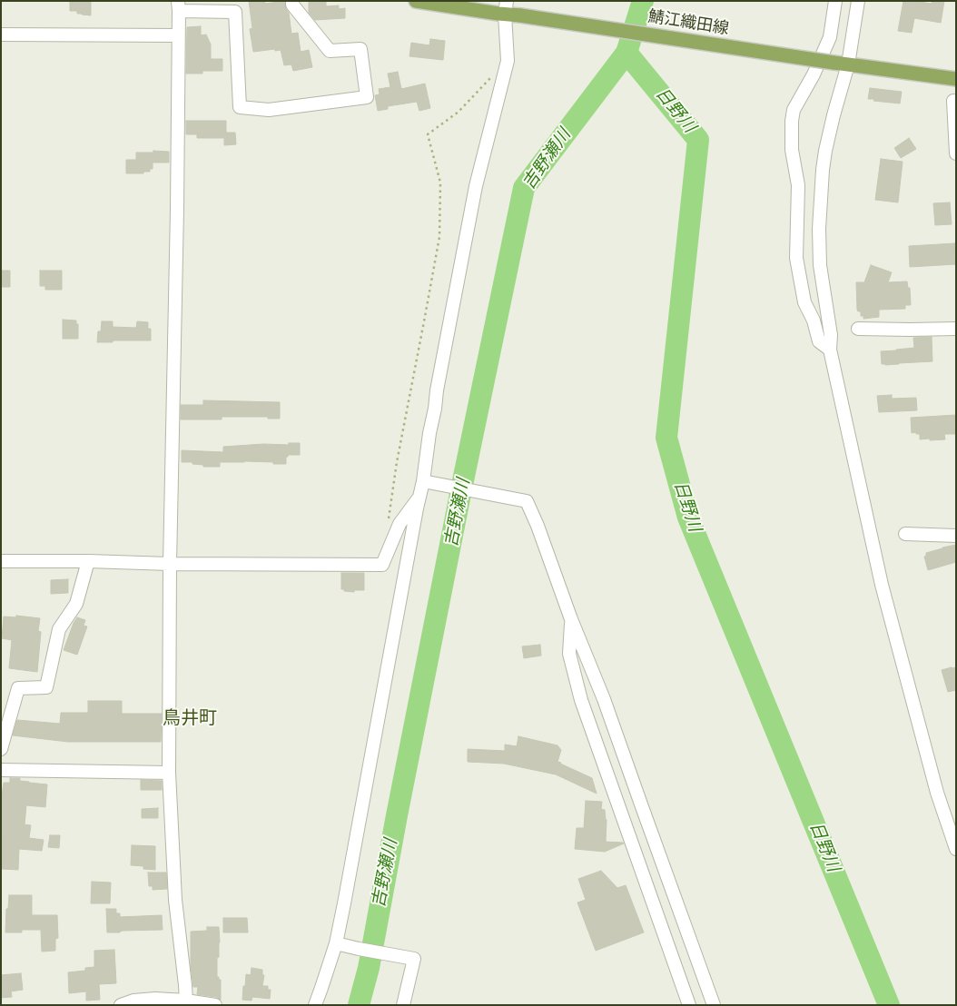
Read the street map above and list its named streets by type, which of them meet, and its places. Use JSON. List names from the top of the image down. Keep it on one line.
{"streets":{"main road":["鯖江織田線"]},"districts":["鳥井町"],"water":["日野川","吉野瀬川"]}
